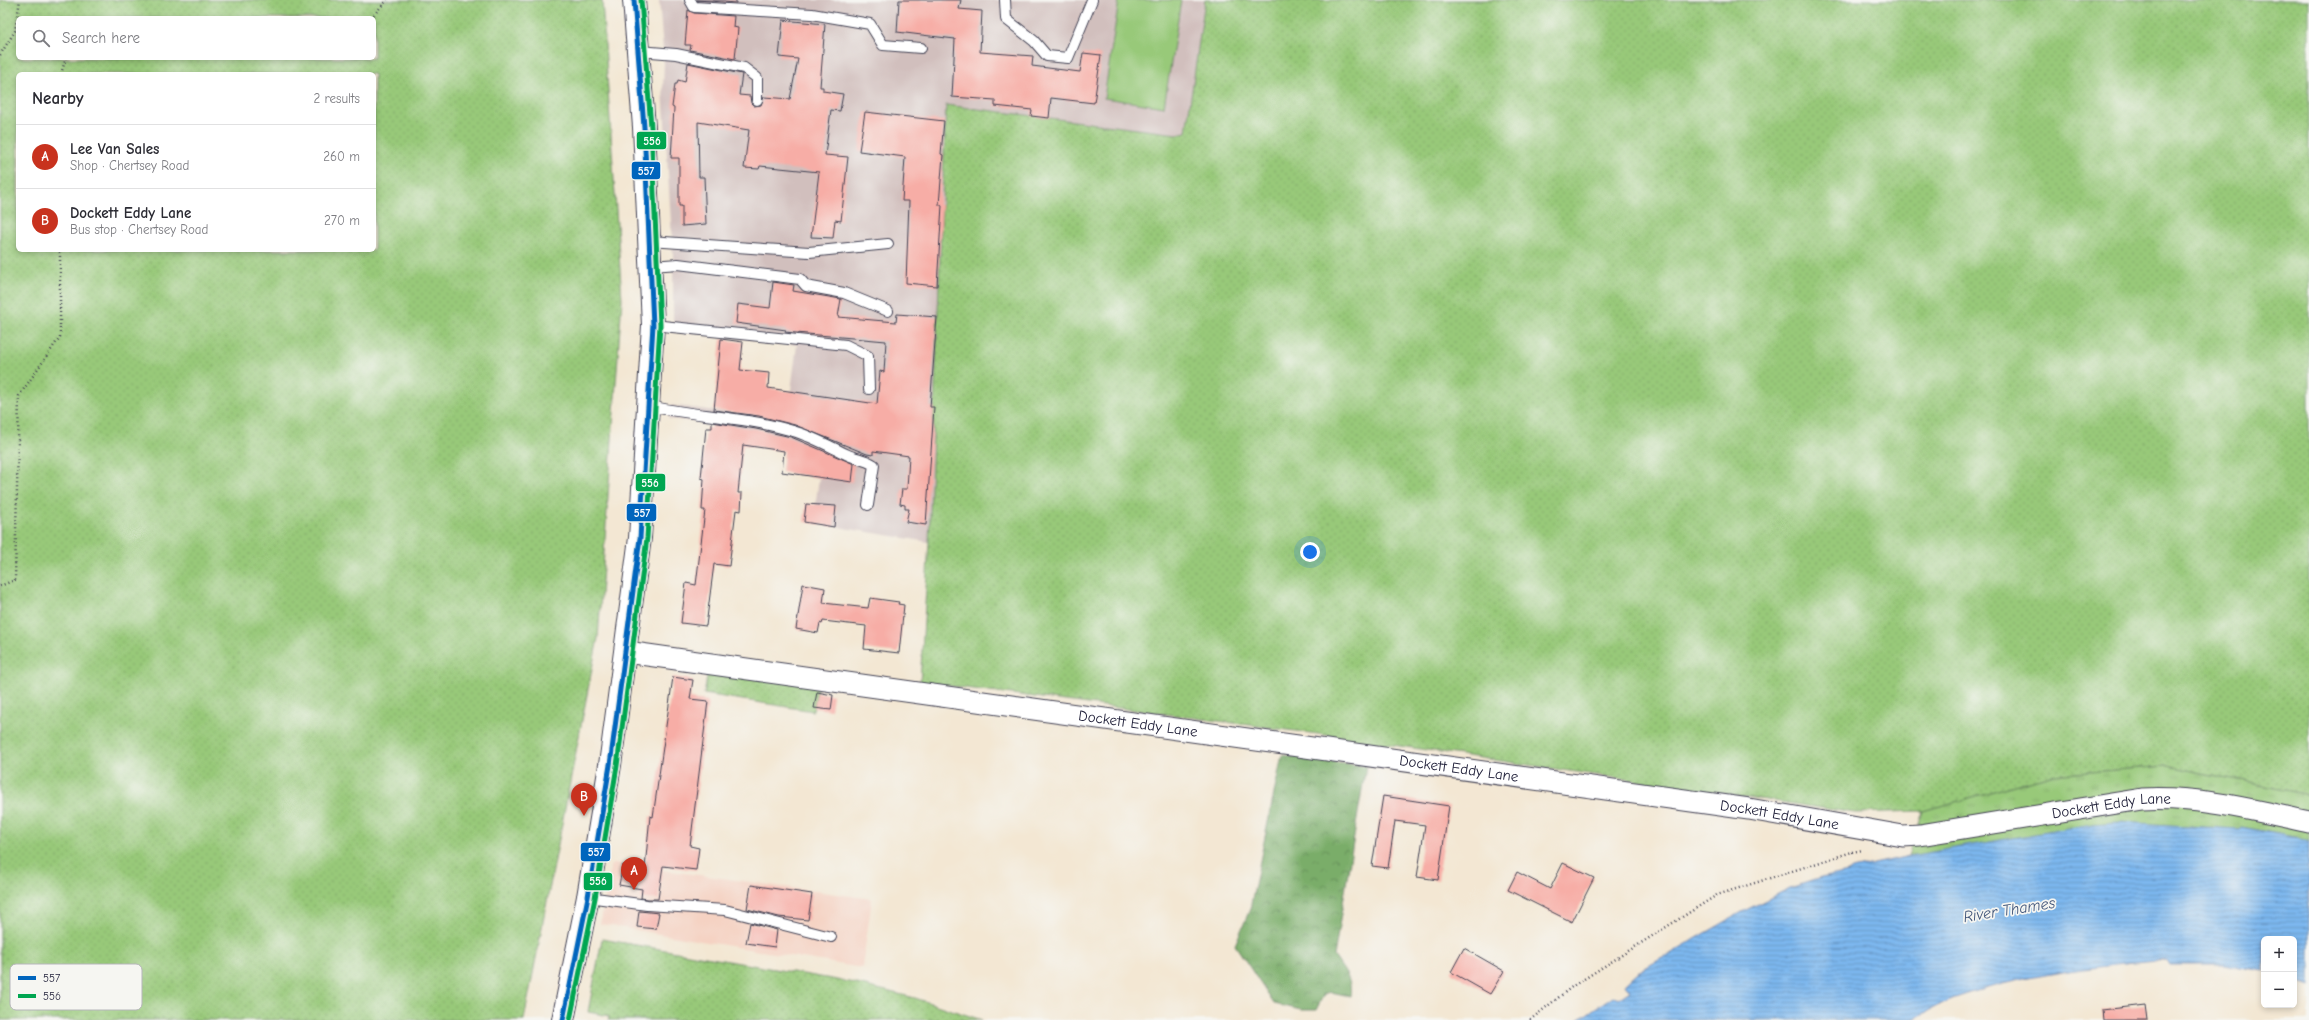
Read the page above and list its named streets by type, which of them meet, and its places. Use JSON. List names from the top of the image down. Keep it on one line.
{"streets":{"street":["Dockett Eddy Lane"]},"water":["River Thames"],"lines":["transit line 557","transit line 556"],"legend":["557","556"],"page":{"search":"Search here","heading":["Nearby","2 results"],"list":[{"mark":"A","name":"Lee Van Sales","note":"Shop · Chertsey Road","value":"260 m"},{"mark":"B","name":"Dockett Eddy Lane","note":"Bus stop · Chertsey Road","value":"270 m"}],"pins":["B","A"],"map_buttons":["+","−"]}}
